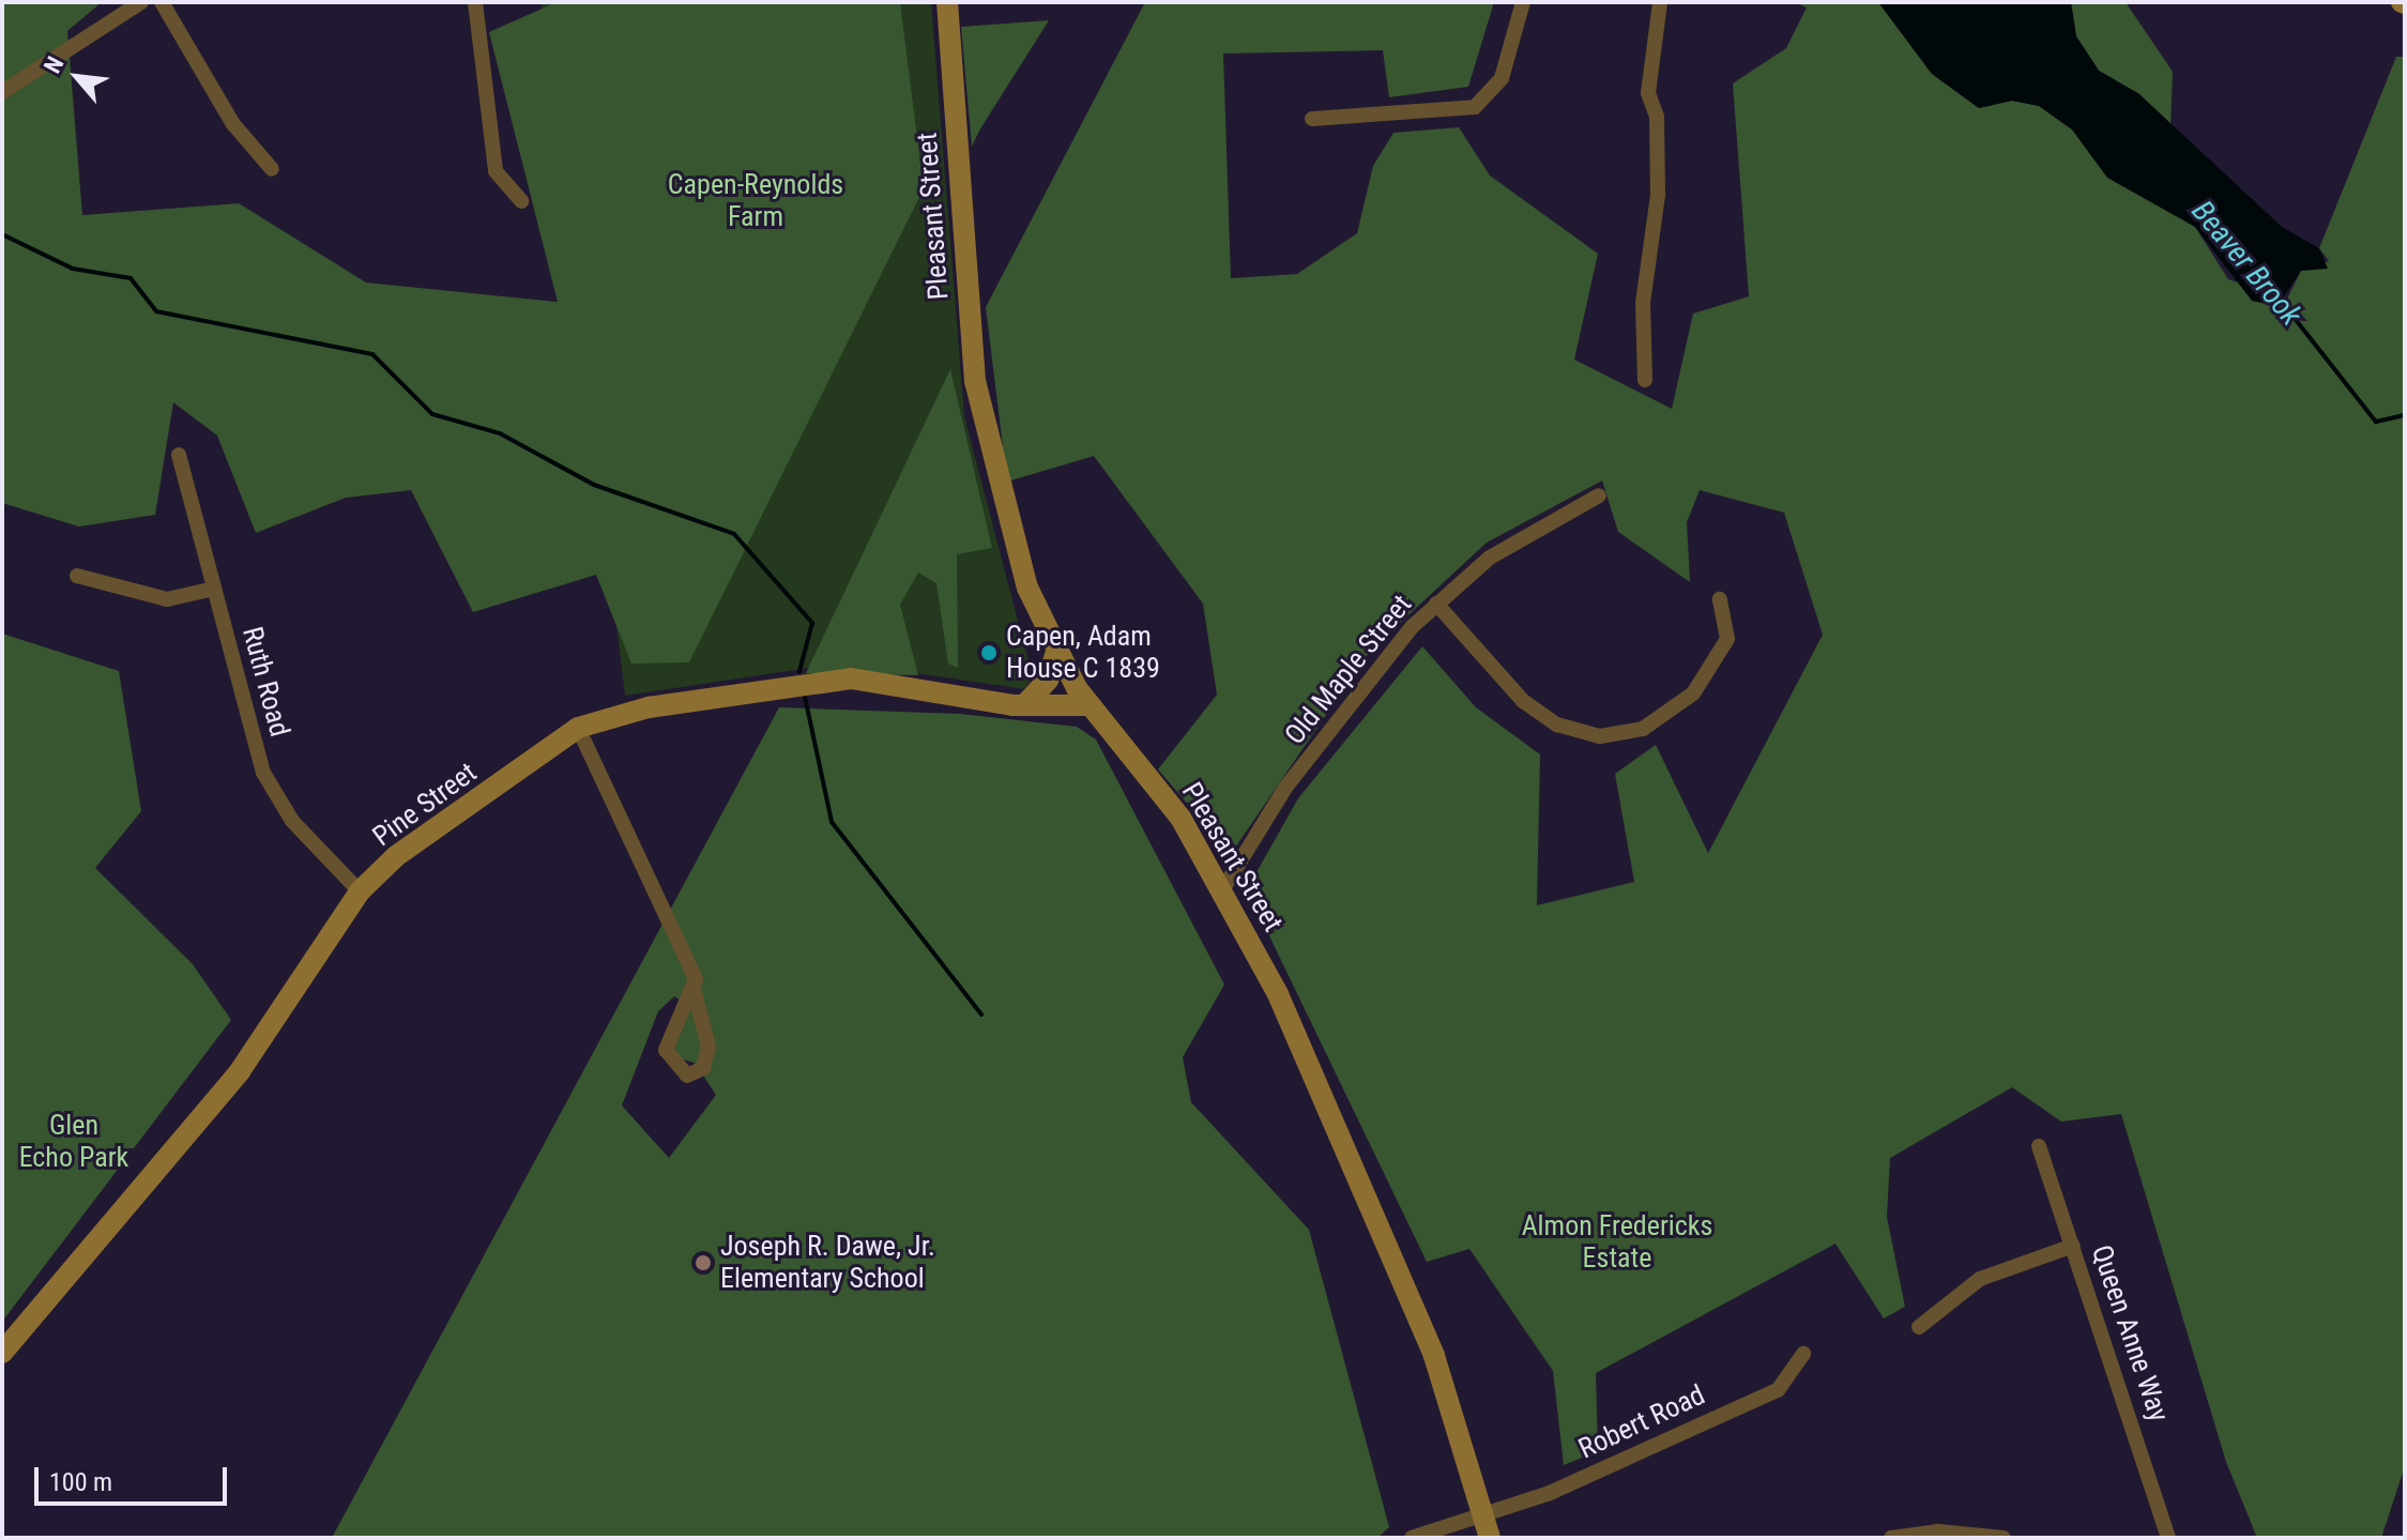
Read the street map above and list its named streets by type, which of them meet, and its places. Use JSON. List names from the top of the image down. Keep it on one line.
{"streets":{"main road":["Pleasant Street","Pine Street"],"street":["Old Maple Street","Ruth Road","Queen Anne Way","Robert Road"]},"crossings":[["Pleasant Street","Old Maple Street"],["Pleasant Street","Pine Street"],["Pleasant Street","Robert Road"],["Ruth Road","Pine Street"]],"water":["Beaver Brook"],"parks":["Capen-Reynolds Farm","Glen Echo Park","Almon Fredericks Estate"],"places":["Capen, Adam House C 1839","Joseph R. Dawe, Jr. Elementary School"],"scale_bar":"100 m","north":"top left"}
